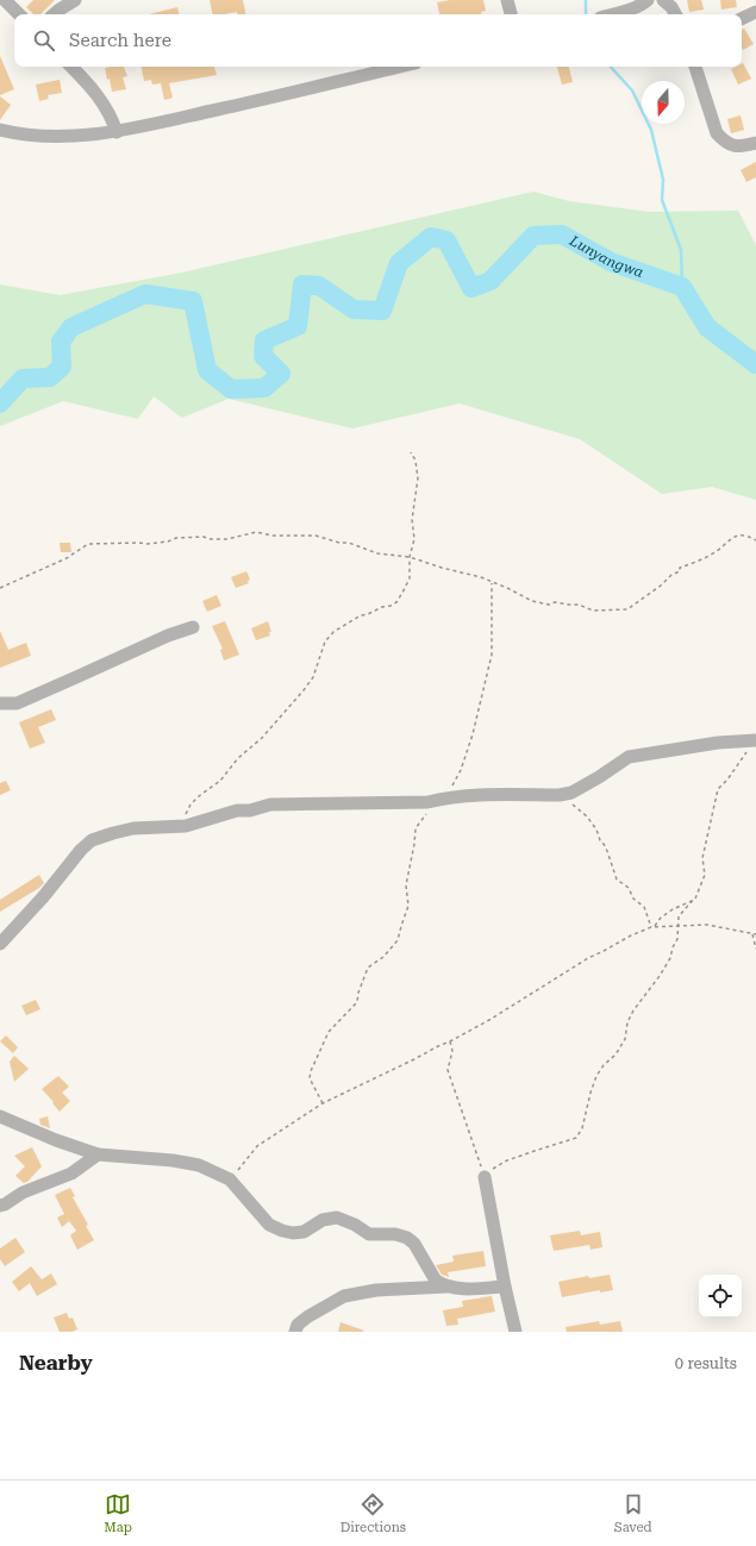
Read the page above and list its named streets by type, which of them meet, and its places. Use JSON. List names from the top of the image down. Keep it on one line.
{"water":["Lunyangwa"],"north":"bottom","page":{"search":"Search here","heading":["Nearby","0 results"],"nav":["Map","Directions","Saved"]}}
